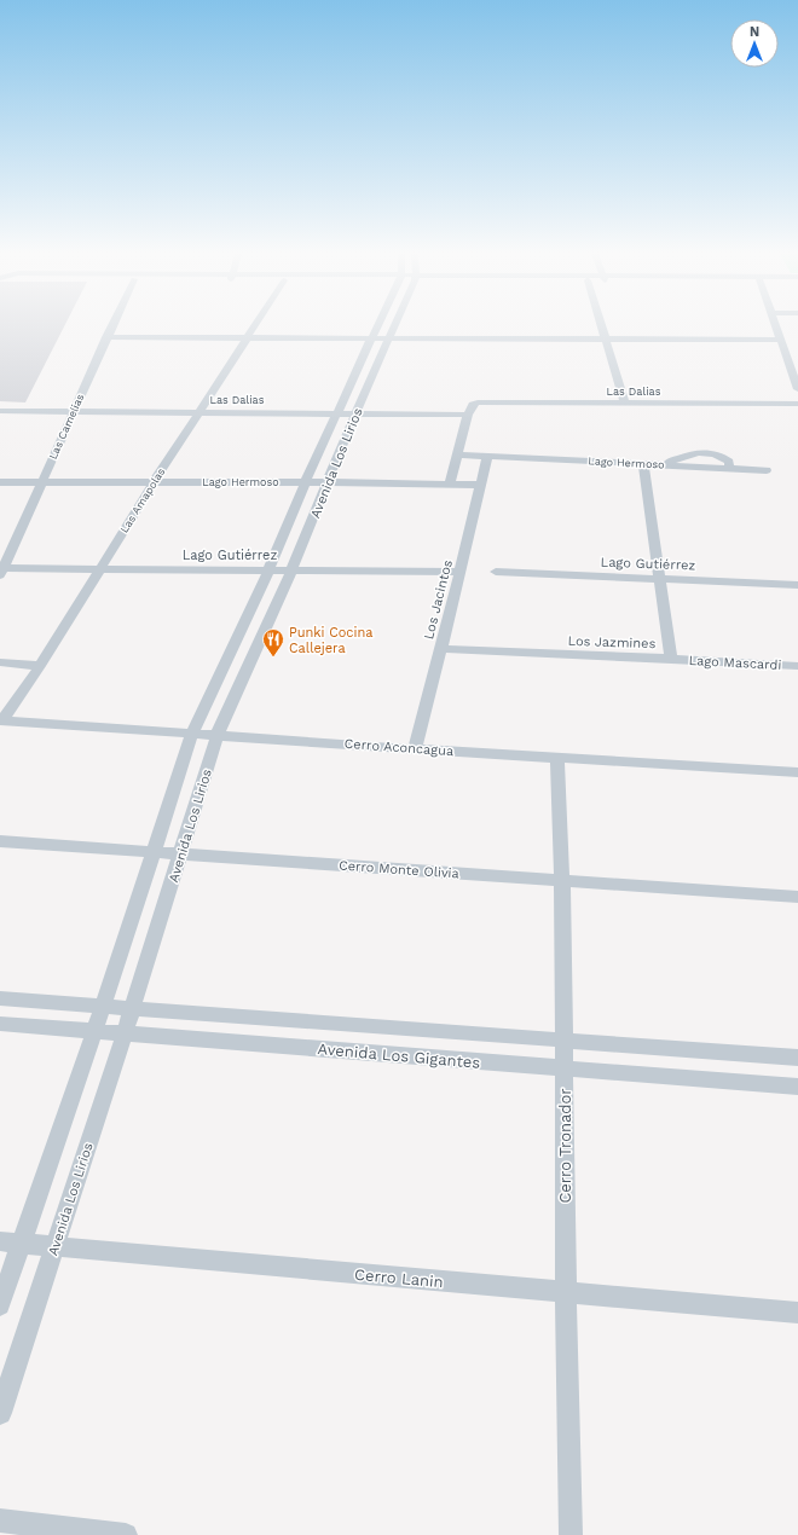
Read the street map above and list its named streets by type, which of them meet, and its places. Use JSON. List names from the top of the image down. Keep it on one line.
{"streets":{"street":["Las Dalias","Las Camelias","Avenida Los Lirios","Lago Hermoso","Las Amapolas","Lago Gutiérrez","Los Jacintos","Los Jazmines","Lago Mascardi","Cerro Aconcagua","Cerro Monte Olivia","Avenida Los Gigantes","Cerro Tronador","Cerro Lanin"]},"crossings":[["Las Dalias","Las Camelias"],["Las Dalias","Avenida Los Lirios"],["Las Dalias","Las Amapolas"],["Las Camelias","Lago Hermoso"],["Las Camelias","Lago Gutiérrez"],["Avenida Los Lirios","Lago Hermoso"],["Avenida Los Lirios","Lago Gutiérrez"],["Avenida Los Lirios","Cerro Aconcagua"],["Avenida Los Lirios","Cerro Monte Olivia"],["Avenida Los Lirios","Avenida Los Gigantes"],["Avenida Los Lirios","Cerro Lanin"],["Lago Hermoso","Las Amapolas"],["Lago Hermoso","Los Jacintos"],["Lago Hermoso","Los Jazmines"],["Las Amapolas","Lago Gutiérrez"],["Las Amapolas","Cerro Aconcagua"],["Lago Gutiérrez","Los Jacintos"],["Lago Gutiérrez","Los Jazmines"],["Los Jacintos","Los Jazmines"],["Los Jacintos","Cerro Aconcagua"],["Los Jazmines","Lago Mascardi"],["Cerro Aconcagua","Cerro Tronador"],["Cerro Monte Olivia","Cerro Tronador"],["Avenida Los Gigantes","Cerro Tronador"],["Cerro Tronador","Cerro Lanin"]],"places":{"restaurant":["Punki Cocina Callejera"]},"north":"top"}
